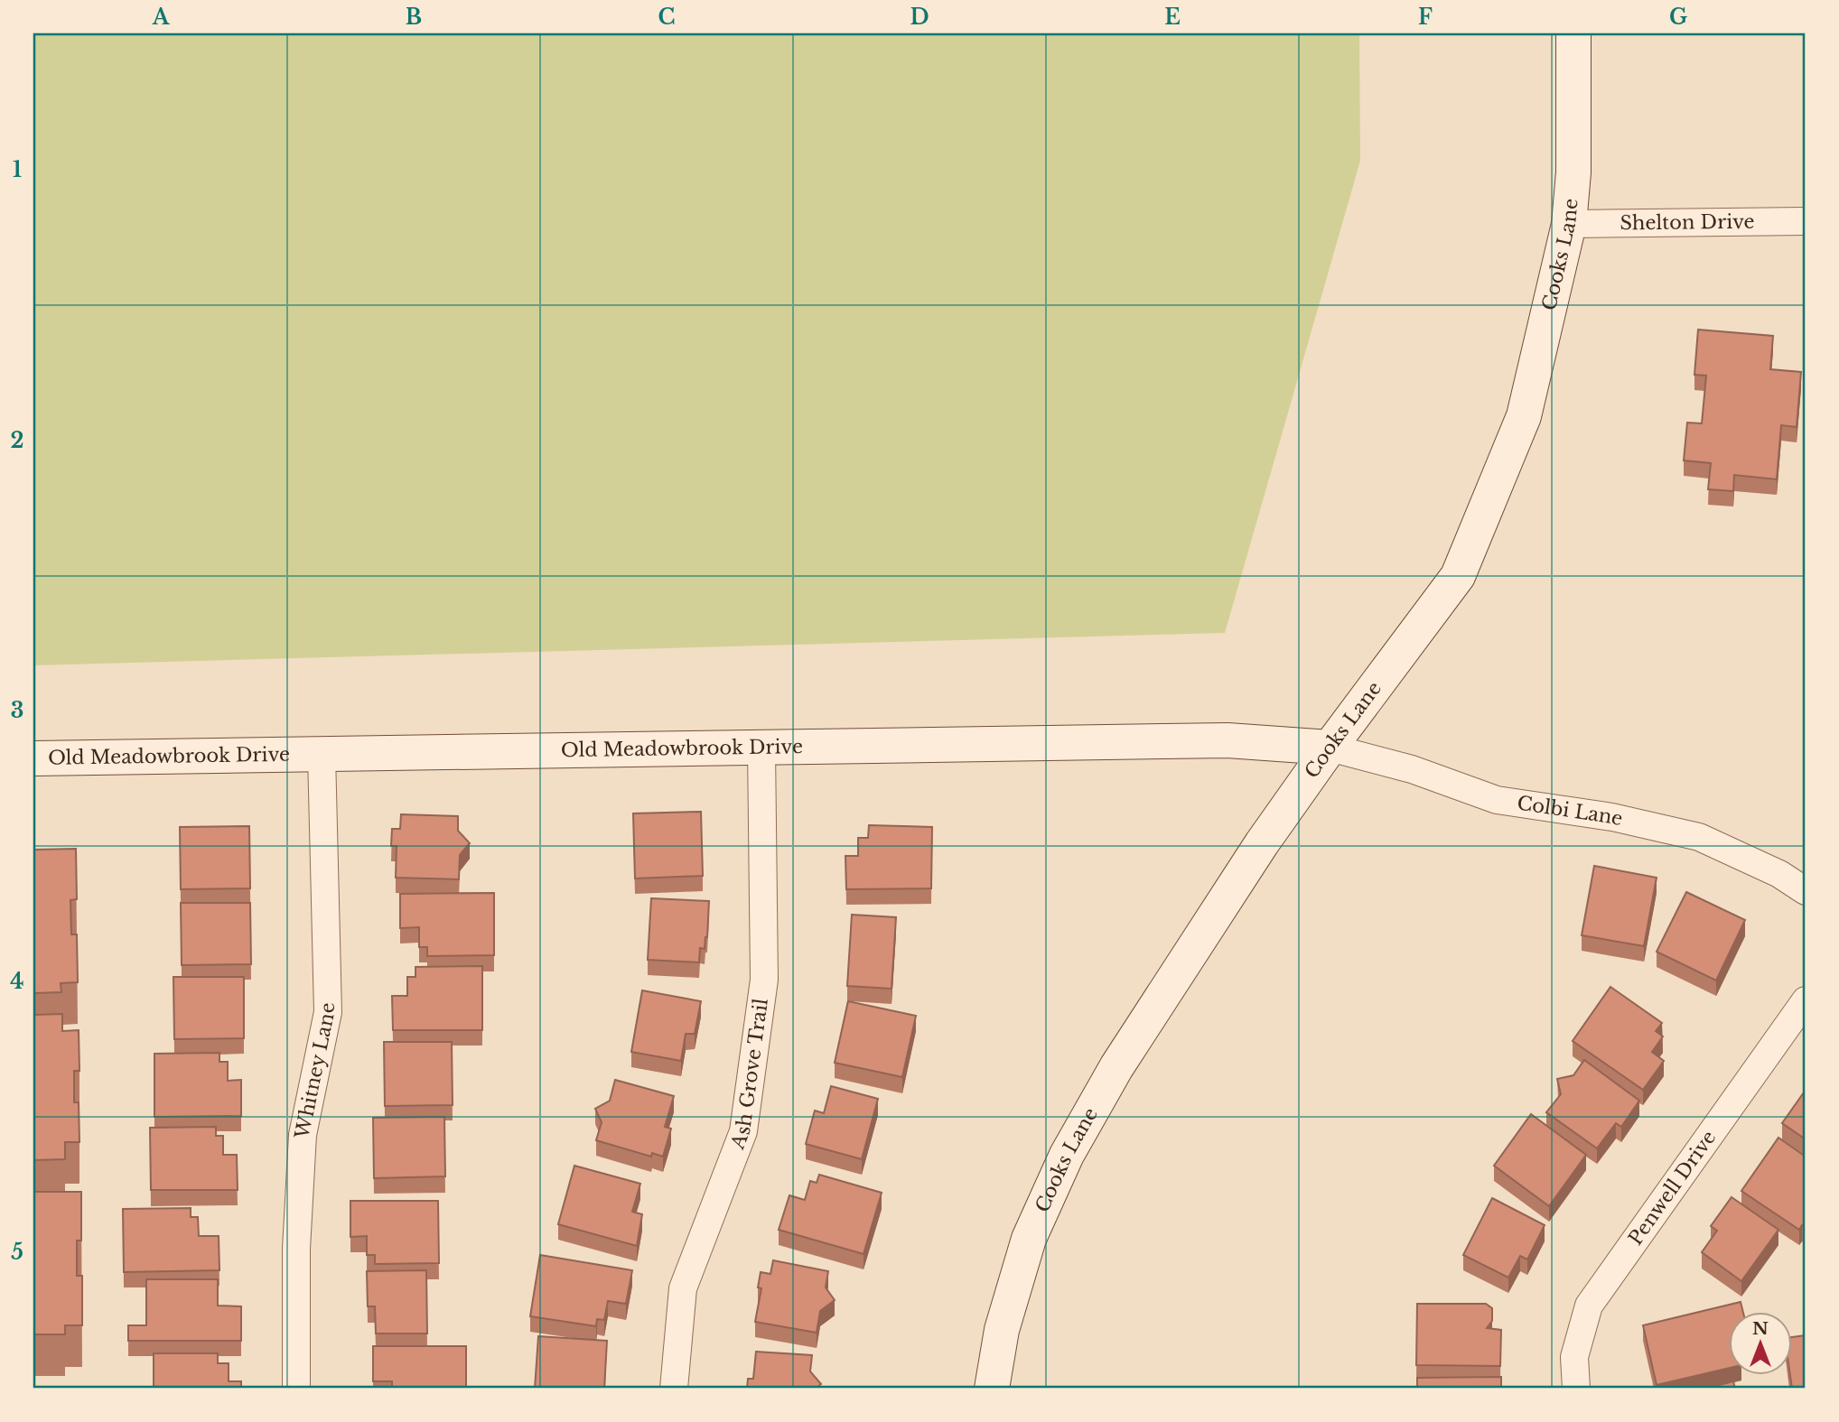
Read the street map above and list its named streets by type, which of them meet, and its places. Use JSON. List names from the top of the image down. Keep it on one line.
{"streets":{"main road":["Cooks Lane","Old Meadowbrook Drive"],"street":["Shelton Drive","Colbi Lane","Whitney Lane","Ash Grove Trail","Penwell Drive"]},"crossings":[["Shelton Drive","Cooks Lane"],["Cooks Lane","Old Meadowbrook Drive"],["Cooks Lane","Colbi Lane"],["Old Meadowbrook Drive","Colbi Lane"],["Old Meadowbrook Drive","Whitney Lane"],["Old Meadowbrook Drive","Ash Grove Trail"]],"north":"top","grid":{"columns":["A","B","C","D","E","F","G"],"rows":["1","2","3","4","5"]}}
